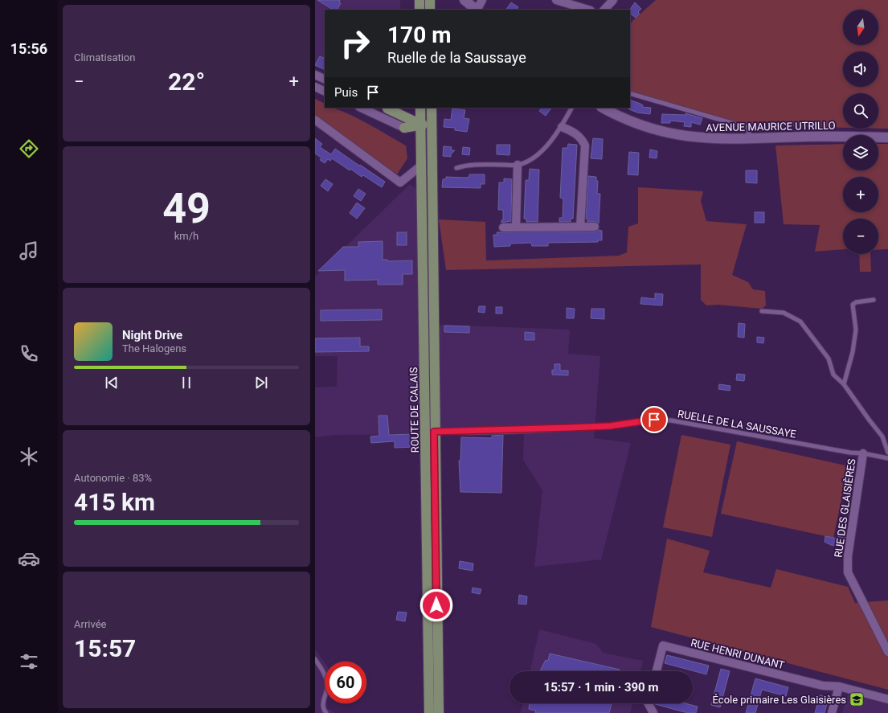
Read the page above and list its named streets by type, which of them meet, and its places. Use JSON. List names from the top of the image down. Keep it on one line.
{"streets":{"main road":["AVENUE MAURICE UTRILLO","ROUTE DE CALAIS"],"street":["RUE DES GLAISIÈRES","RUE HENRI DUNANT"],"lane":["RUELLE DE LA SAUSSAYE"]},"crossings":[["ROUTE DE CALAIS","RUELLE DE LA SAUSSAYE"],["RUELLE DE LA SAUSSAYE","RUE DES GLAISIÈRES"]],"places":{"school or university":["École primaire Les Glaisières"]},"north":"bottom","page":{"tabs":"15:56","tile":["Climatisation",["49","km/h"],["Autonomie · 83%","415 km"],["Arrivée","15:57"]],"map_buttons":["+","−"],"turn":["170 m","Ruelle de la Saussaye"],"heat":["−","22°","+"],"then":"Puis","song":["Night Drive","The Halogens"],"limit":"60","trip":"15:57 · 1 min · 390 m"}}
